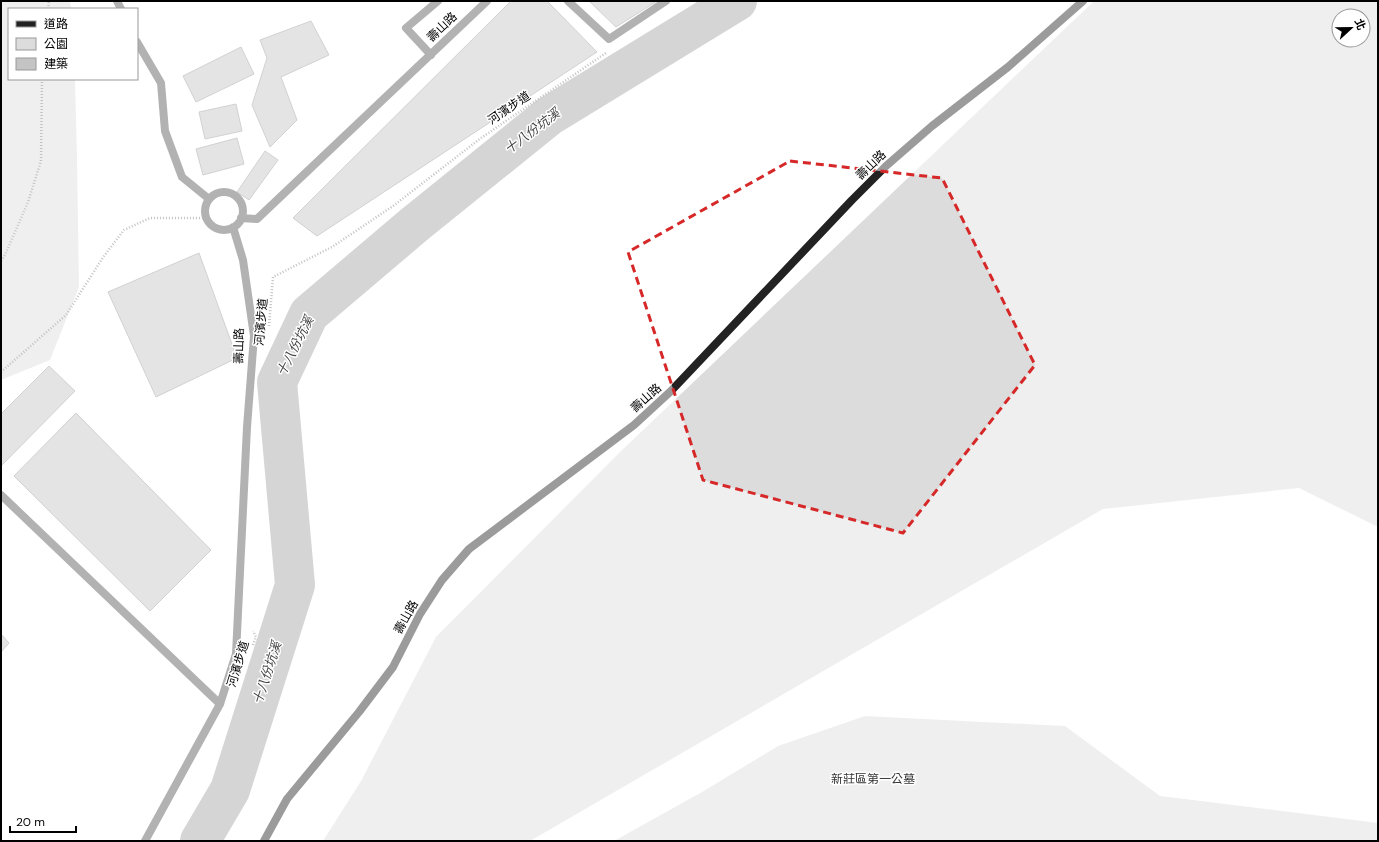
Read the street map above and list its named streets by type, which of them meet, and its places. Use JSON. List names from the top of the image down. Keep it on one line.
{"streets":{"street":["壽山路"],"path":["河濱步道"]},"water":["十八份坑溪"],"parks":["新莊區第一公墓"],"legend":["道路","公園","建築"],"scale_bar":"20 m","north":"right"}
